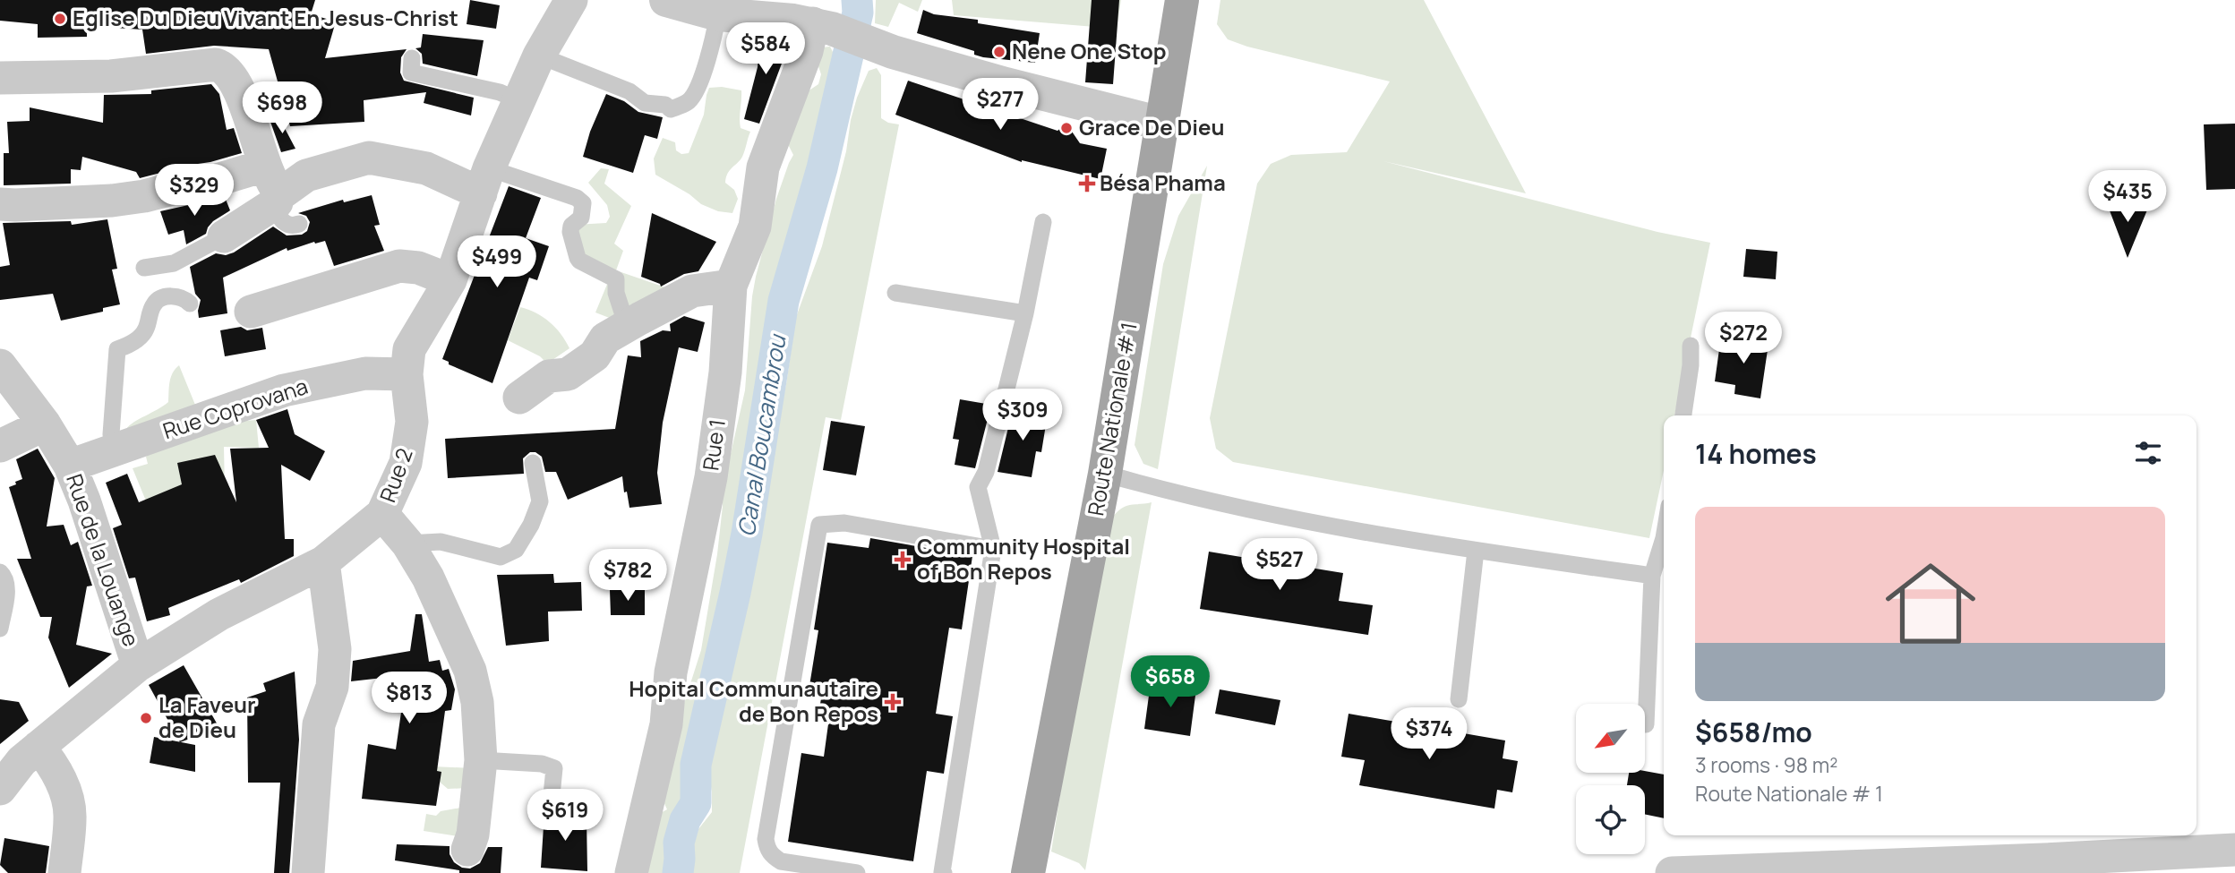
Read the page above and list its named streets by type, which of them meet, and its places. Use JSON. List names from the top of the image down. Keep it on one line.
{"streets":{"main road":["Route Nationale # 1"],"street":["Rue Coprovana","Rue 1","Rue 2","Rue de la Louange"]},"crossings":[["Rue Coprovana","Rue 2"],["Rue Coprovana","Rue de la Louange"],["Rue 2","Rue de la Louange"]],"water":["Canal Boucambrou"],"places":{"other":["Eglise Du Dieu Vivant En Jesus-Christ","Nene One Stop","Grace De Dieu","La Faveur de Dieu"],"health":["Bésa Phama","Community Hospital of Bon Repos","Hopital Communautaire de Bon Repos"]},"north":"bottom left","page":{"price":["$584","$277","$698","$329","$435","$499","$272","$309","$527","$782","$658","$813","$374","$619"],"heading":"14 homes","list":[{"name":"$658/mo","note":"3 rooms · 98 m² · Route Nationale # 1"}]}}
